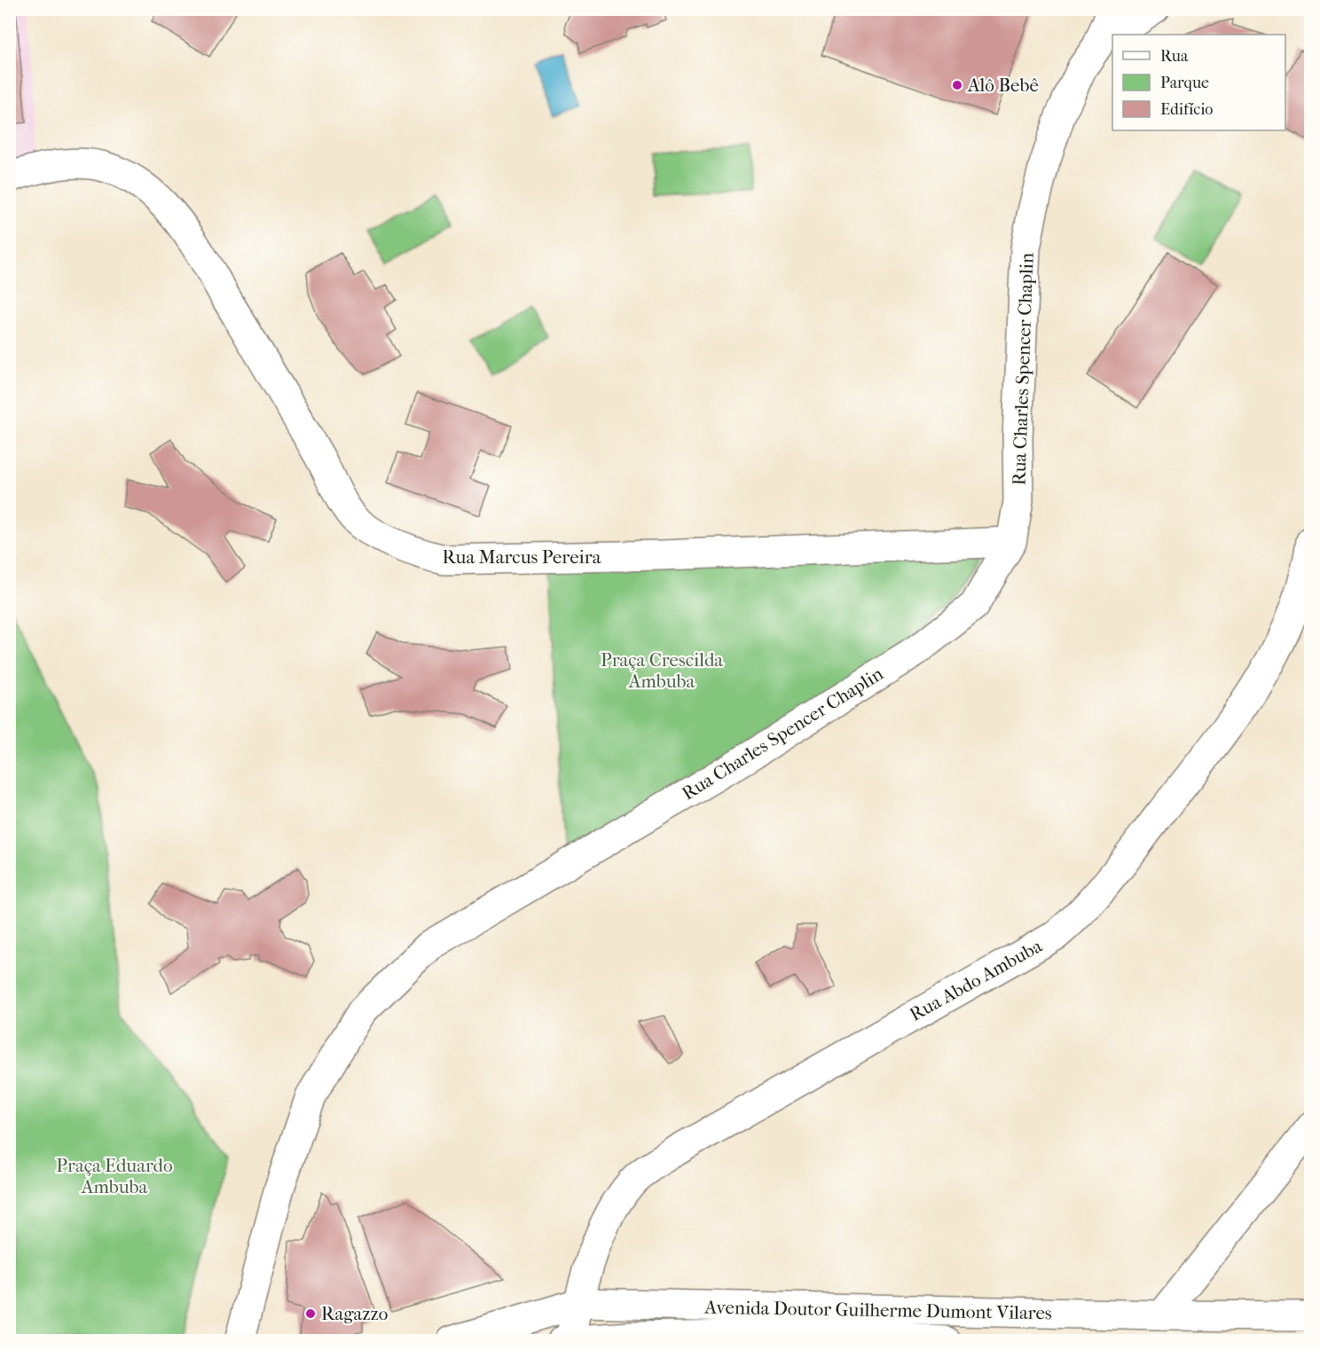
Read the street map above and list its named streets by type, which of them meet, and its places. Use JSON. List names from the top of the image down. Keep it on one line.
{"streets":{"main road":["Rua Charles Spencer Chaplin","Rua Marcus Pereira","Rua Abdo Ambuba","Avenida Doutor Guilherme Dumont Vilares"]},"crossings":[["Rua Charles Spencer Chaplin","Rua Marcus Pereira"],["Rua Abdo Ambuba","Avenida Doutor Guilherme Dumont Vilares"]],"parks":["Praça Crescilda Ambuba","Praça Eduardo Ambuba"],"places":["Alô Bebê","Ragazzo"],"legend":["Rua","Parque","Edifício"]}
